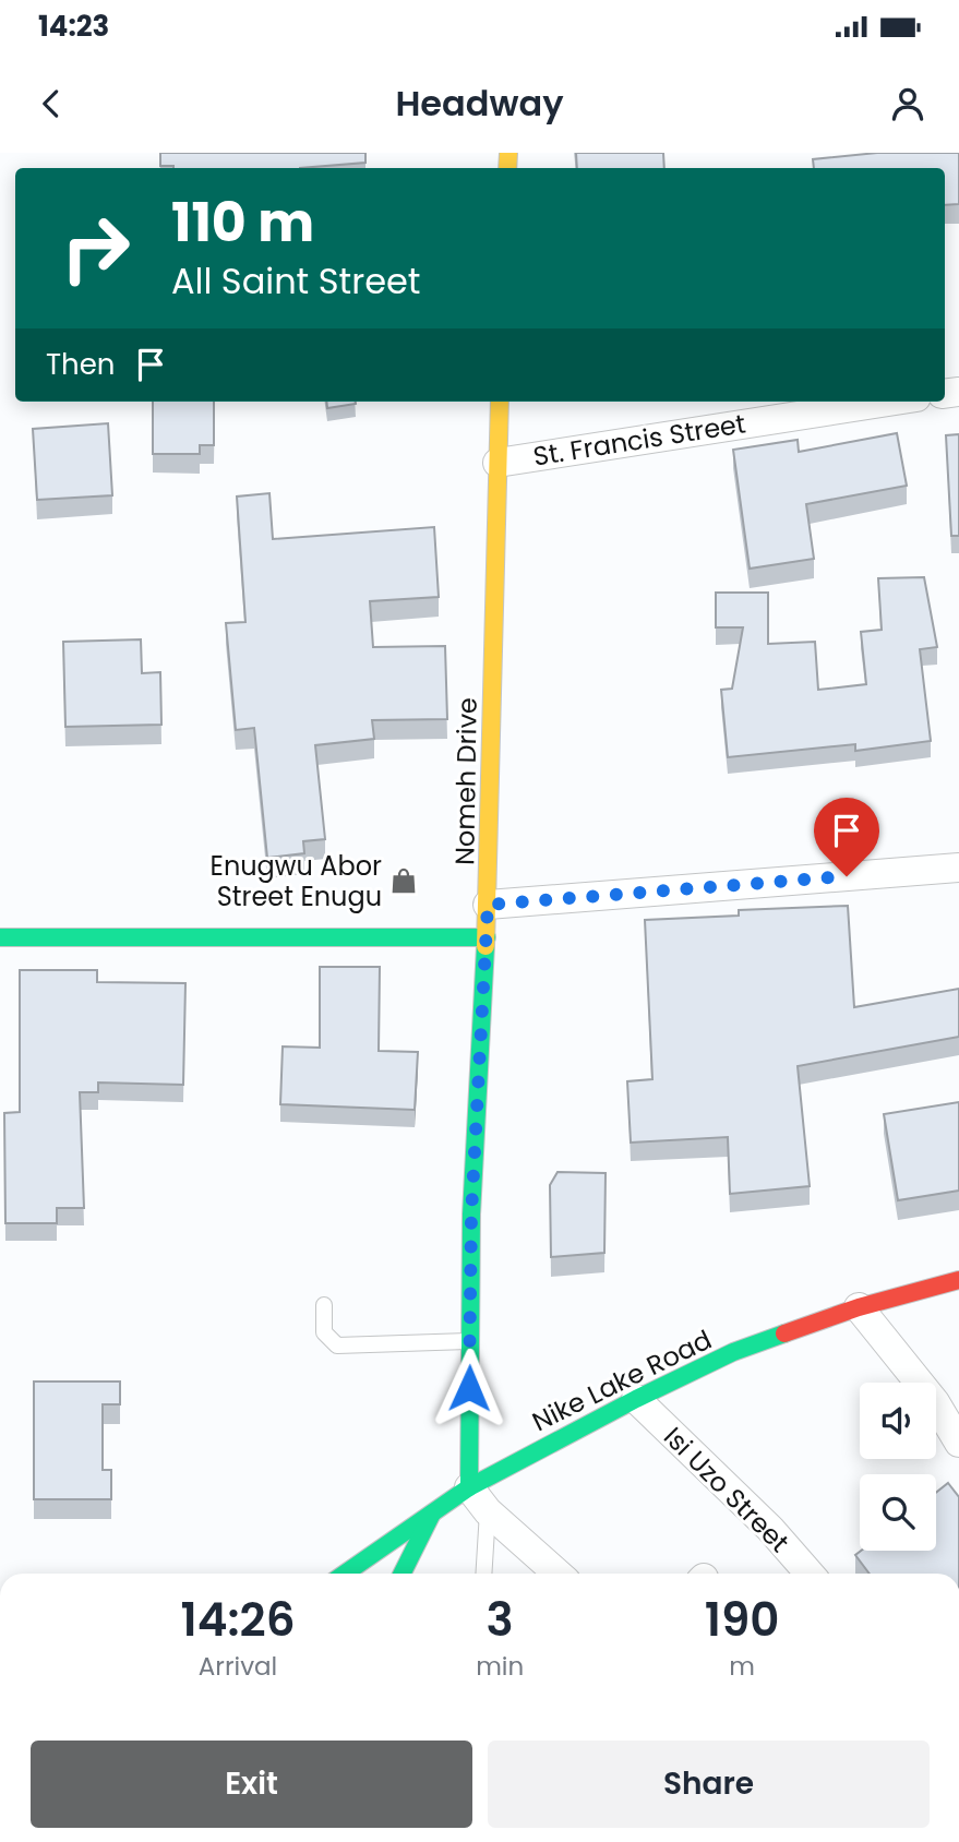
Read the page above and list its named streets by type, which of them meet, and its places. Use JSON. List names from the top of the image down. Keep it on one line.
{"streets":{"main road":["Nomeh Drive","Nike Lake Road"],"street":["St. Francis Street","Isi Uzo Street"]},"crossings":[["St. Francis Street","Nomeh Drive"],["Nomeh Drive","Nike Lake Road"],["Nike Lake Road","Isi Uzo Street"]],"places":{"shop":["Enugwu Abor Street Enugu"]},"page":{"status":"14:23","header":"Headway","turn":["110 m","All Saint Street"],"then":"Then","eta":["14:26","Arrival","3","min","190","m"],"buttons":["Exit","Share"]}}
